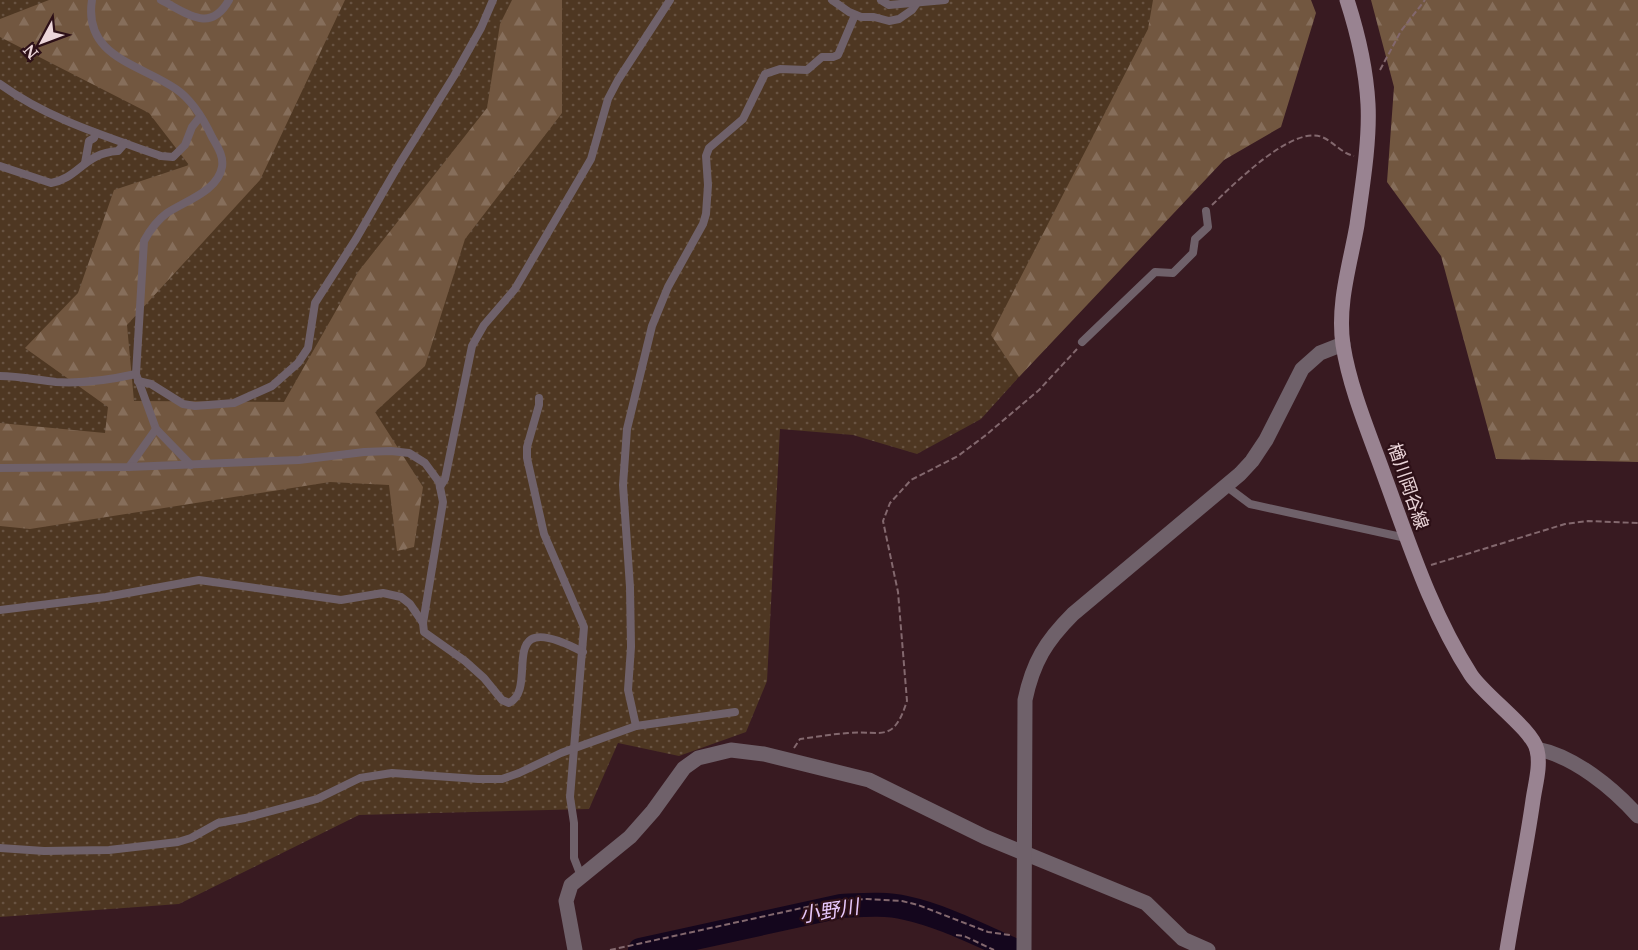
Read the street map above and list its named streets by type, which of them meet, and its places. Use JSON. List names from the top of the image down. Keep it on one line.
{"streets":{"main road":["楢川岡谷線"]},"water":["小野川"],"north":"bottom left"}
